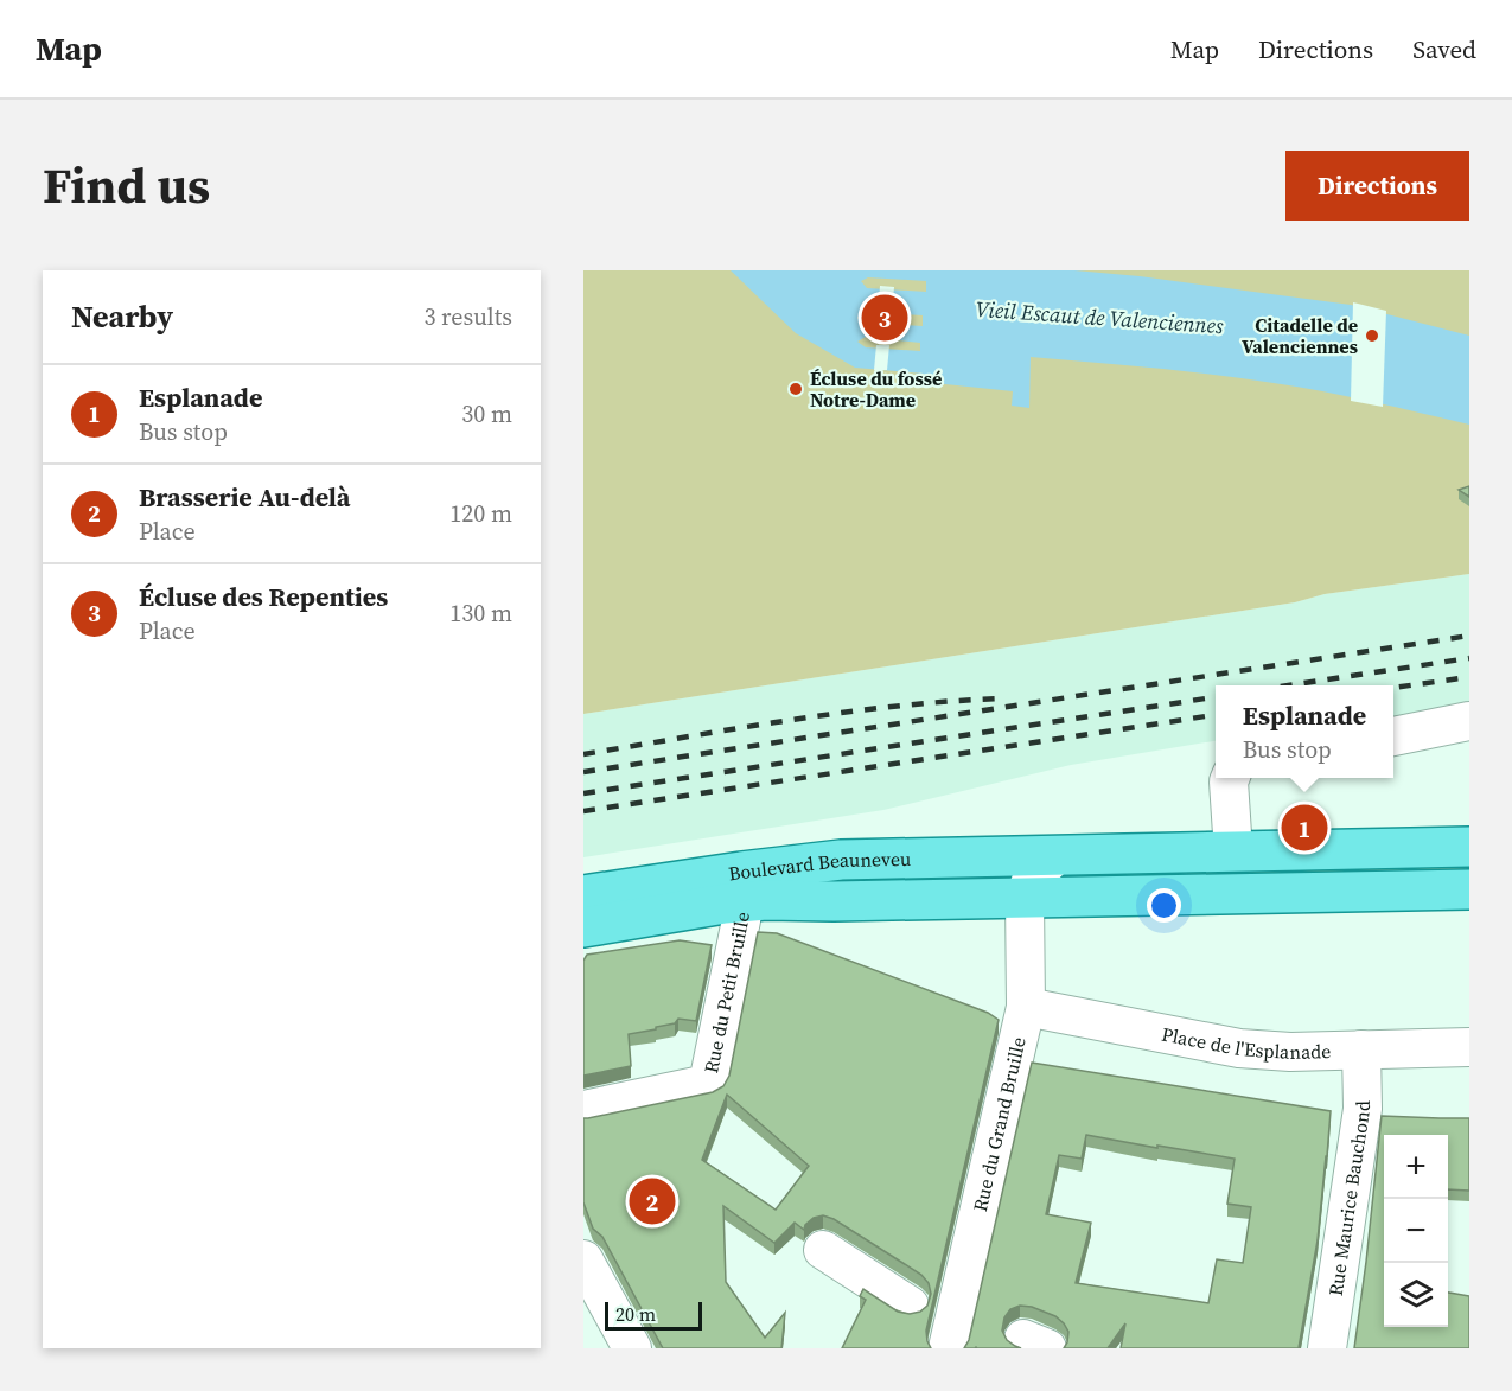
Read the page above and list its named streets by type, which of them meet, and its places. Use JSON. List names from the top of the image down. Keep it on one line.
{"streets":{"main road":["Boulevard Beauneveu"],"street":["Rue du Petit Bruille","Place de l'Esplanade","Rue du Grand Bruille","Rue Maurice Bauchond"]},"crossings":[["Boulevard Beauneveu","Rue du Petit Bruille"],["Boulevard Beauneveu","Rue du Grand Bruille"],["Place de l'Esplanade","Rue du Grand Bruille"],["Place de l'Esplanade","Rue Maurice Bauchond"]],"water":["Vieil Escaut de Valenciennes"],"places":["Citadelle de Valenciennes","Écluse du fossé Notre-Dame"],"scale_bar":"20 m","page":{"header":"Map","nav":["Map","Directions","Saved"],"title":"Find us","buttons":"Directions","heading":["Nearby","3 results"],"pins":["3","1","2"],"list":[{"mark":"1","name":"Esplanade","note":"Bus stop","value":"30 m"},{"mark":"2","name":"Brasserie Au-delà","note":"Place","value":"120 m"},{"mark":"3","name":"Écluse des Repenties","note":"Place","value":"130 m"}],"popup":["Esplanade","Bus stop"],"map_buttons":["+","−"],"scale":"20 m"}}
